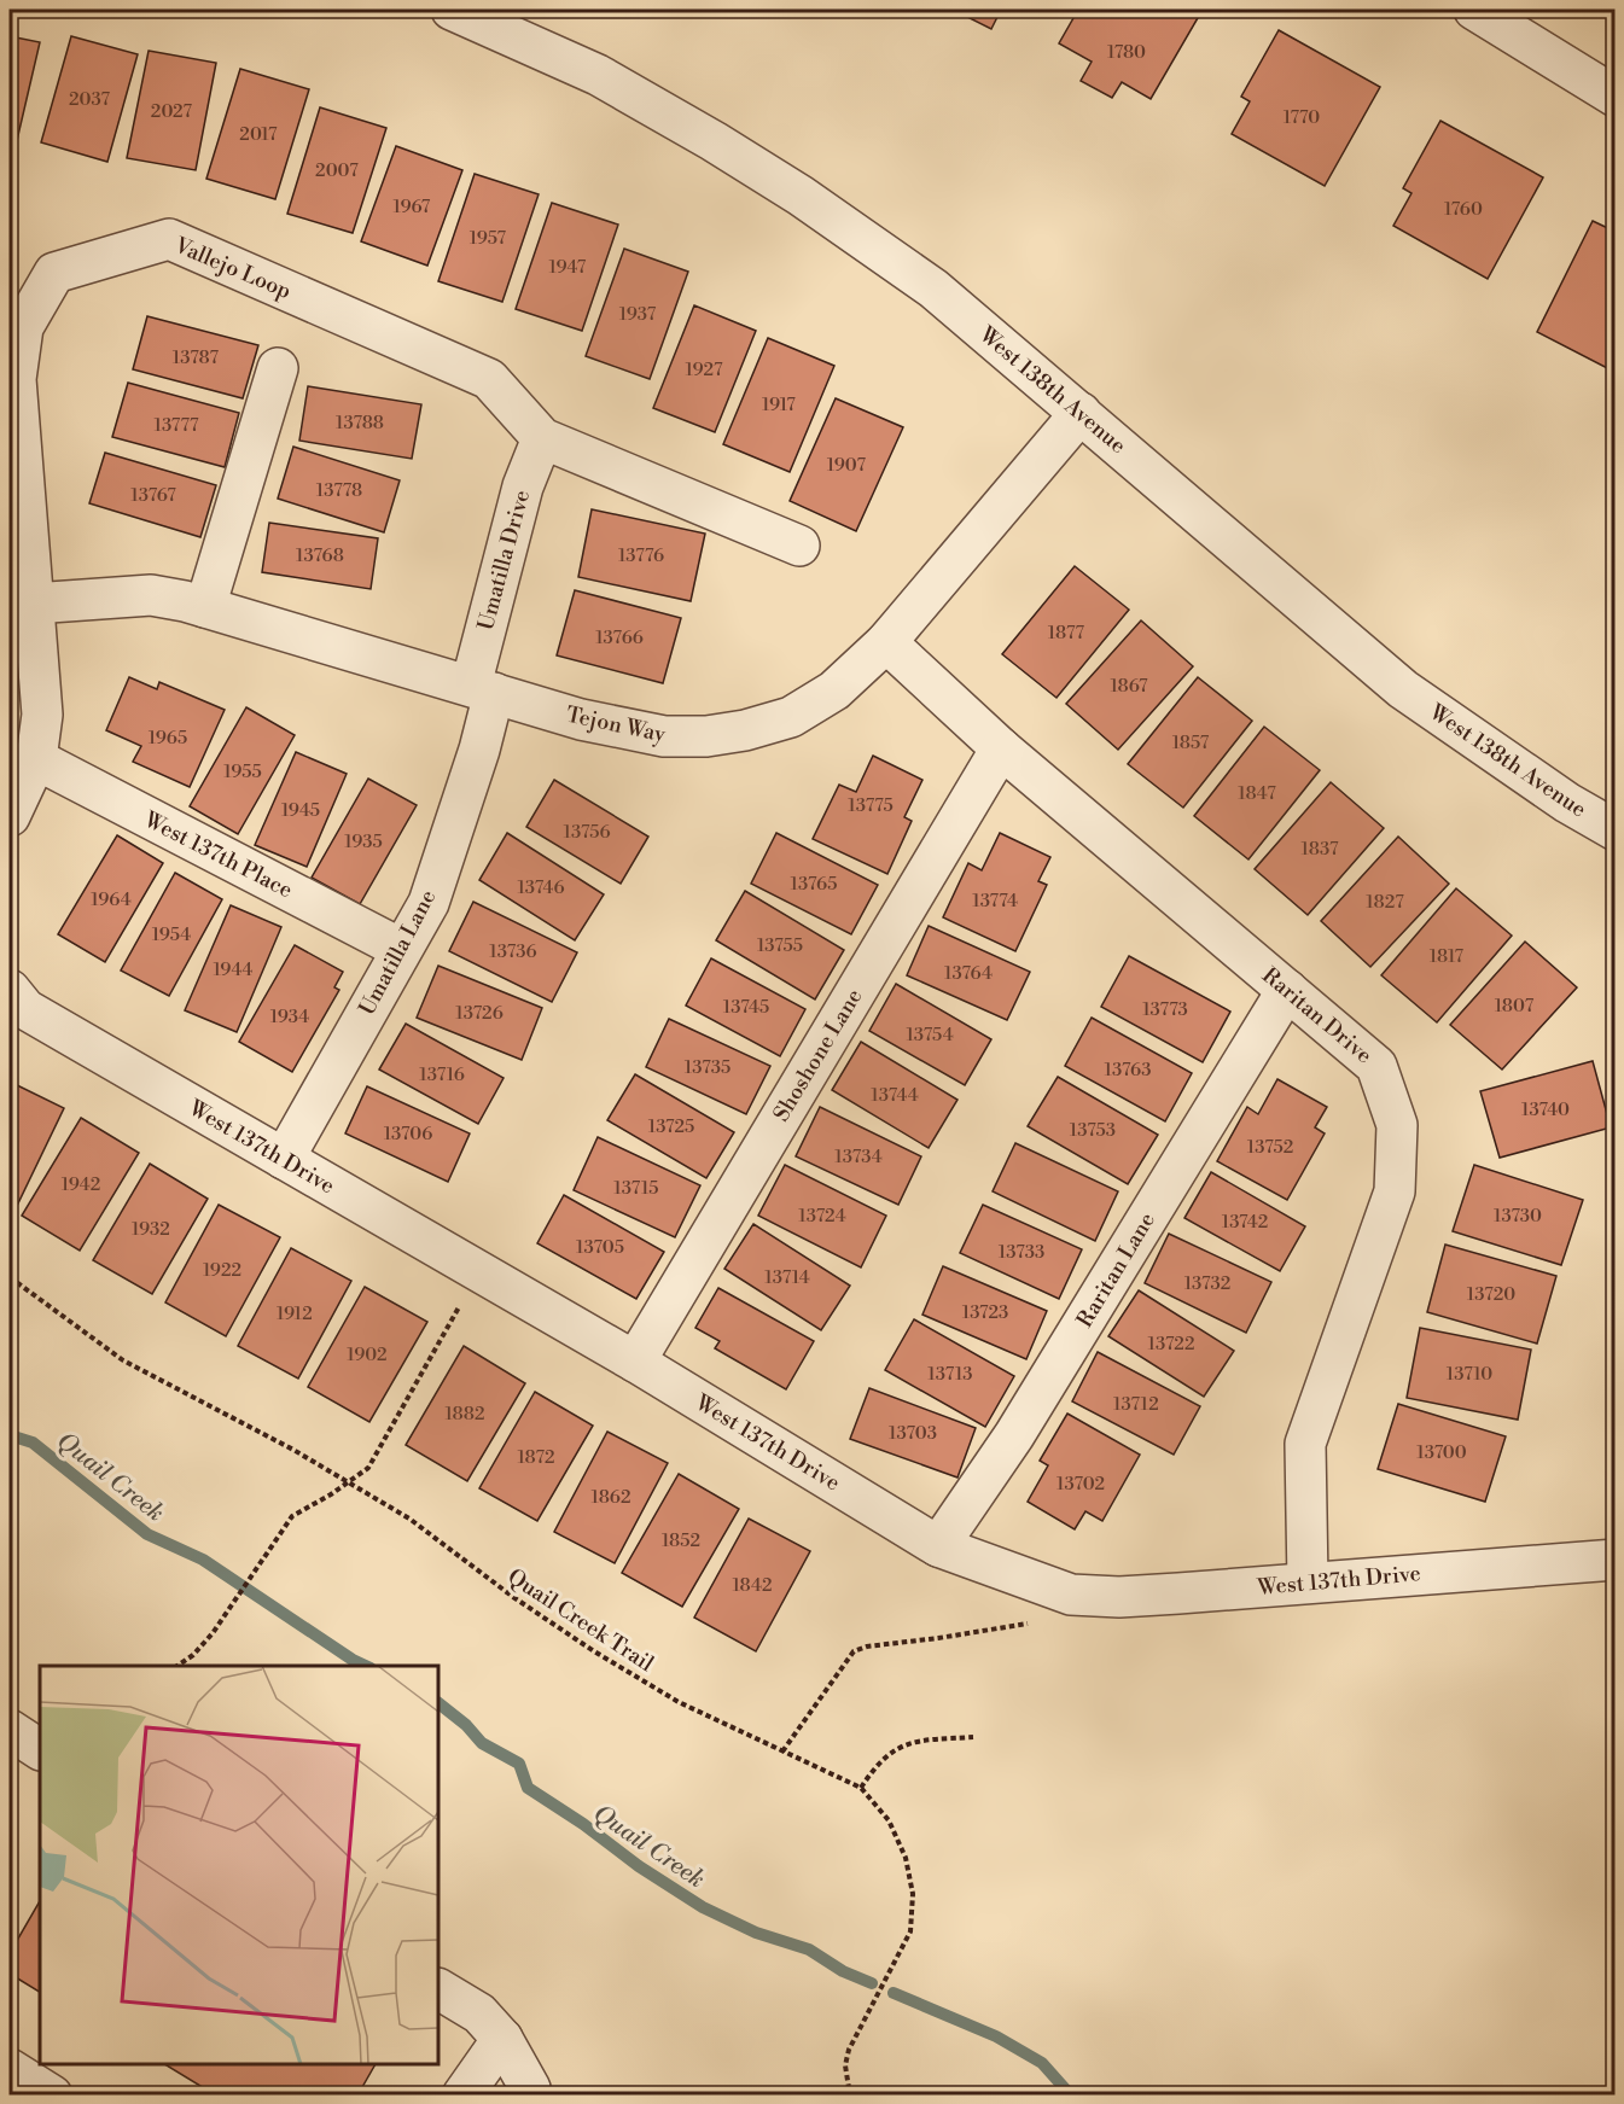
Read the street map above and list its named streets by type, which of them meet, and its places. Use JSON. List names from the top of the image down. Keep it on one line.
{"streets":{"street":["Vallejo Loop","West 138th Avenue","Umatilla Drive","Tejon Way","West 137th Place","Umatilla Lane","Raritan Drive","Shoshone Lane","West 137th Drive","Raritan Lane"],"path":["Quail Creek Trail"]},"crossings":[["Vallejo Loop","Umatilla Drive"],["Vallejo Loop","Tejon Way"],["Vallejo Loop","West 137th Place"],["West 138th Avenue","Tejon Way"],["Umatilla Drive","Tejon Way"],["Umatilla Drive","Umatilla Lane"],["Tejon Way","Umatilla Lane"],["Tejon Way","Raritan Drive"],["West 137th Place","Umatilla Lane"],["Umatilla Lane","West 137th Drive"],["Raritan Drive","Shoshone Lane"],["Raritan Drive","West 137th Drive"],["Raritan Drive","Raritan Lane"],["Shoshone Lane","West 137th Drive"],["West 137th Drive","Raritan Lane"]],"water":["Quail Creek"],"house_numbers":["1780","2037","2027","1770","2017","2007","1967","1760","1957","1947","1937","13787","1927","1917","13788","13777","1907","13778","13767","13768","13776","1877","13766","1867","1965","1857","1955","1847","13775","1945","13756","1935","1837","13765","13746","1964","13774","1827","1954","13755","13736","1817","1944","13764","1807","13745","13773","13726","1934","13754","13735","13763","13716","13744","13740","13725","13753","13706","13752","13734","1942","13715","13724","13730","13742","1932","13705","13733","1922","13714","13732","13720","13723","1912","13722","1902","13713","13710","13712","1882","13703","13700","1872","13702","1862","1852","1842"]}
